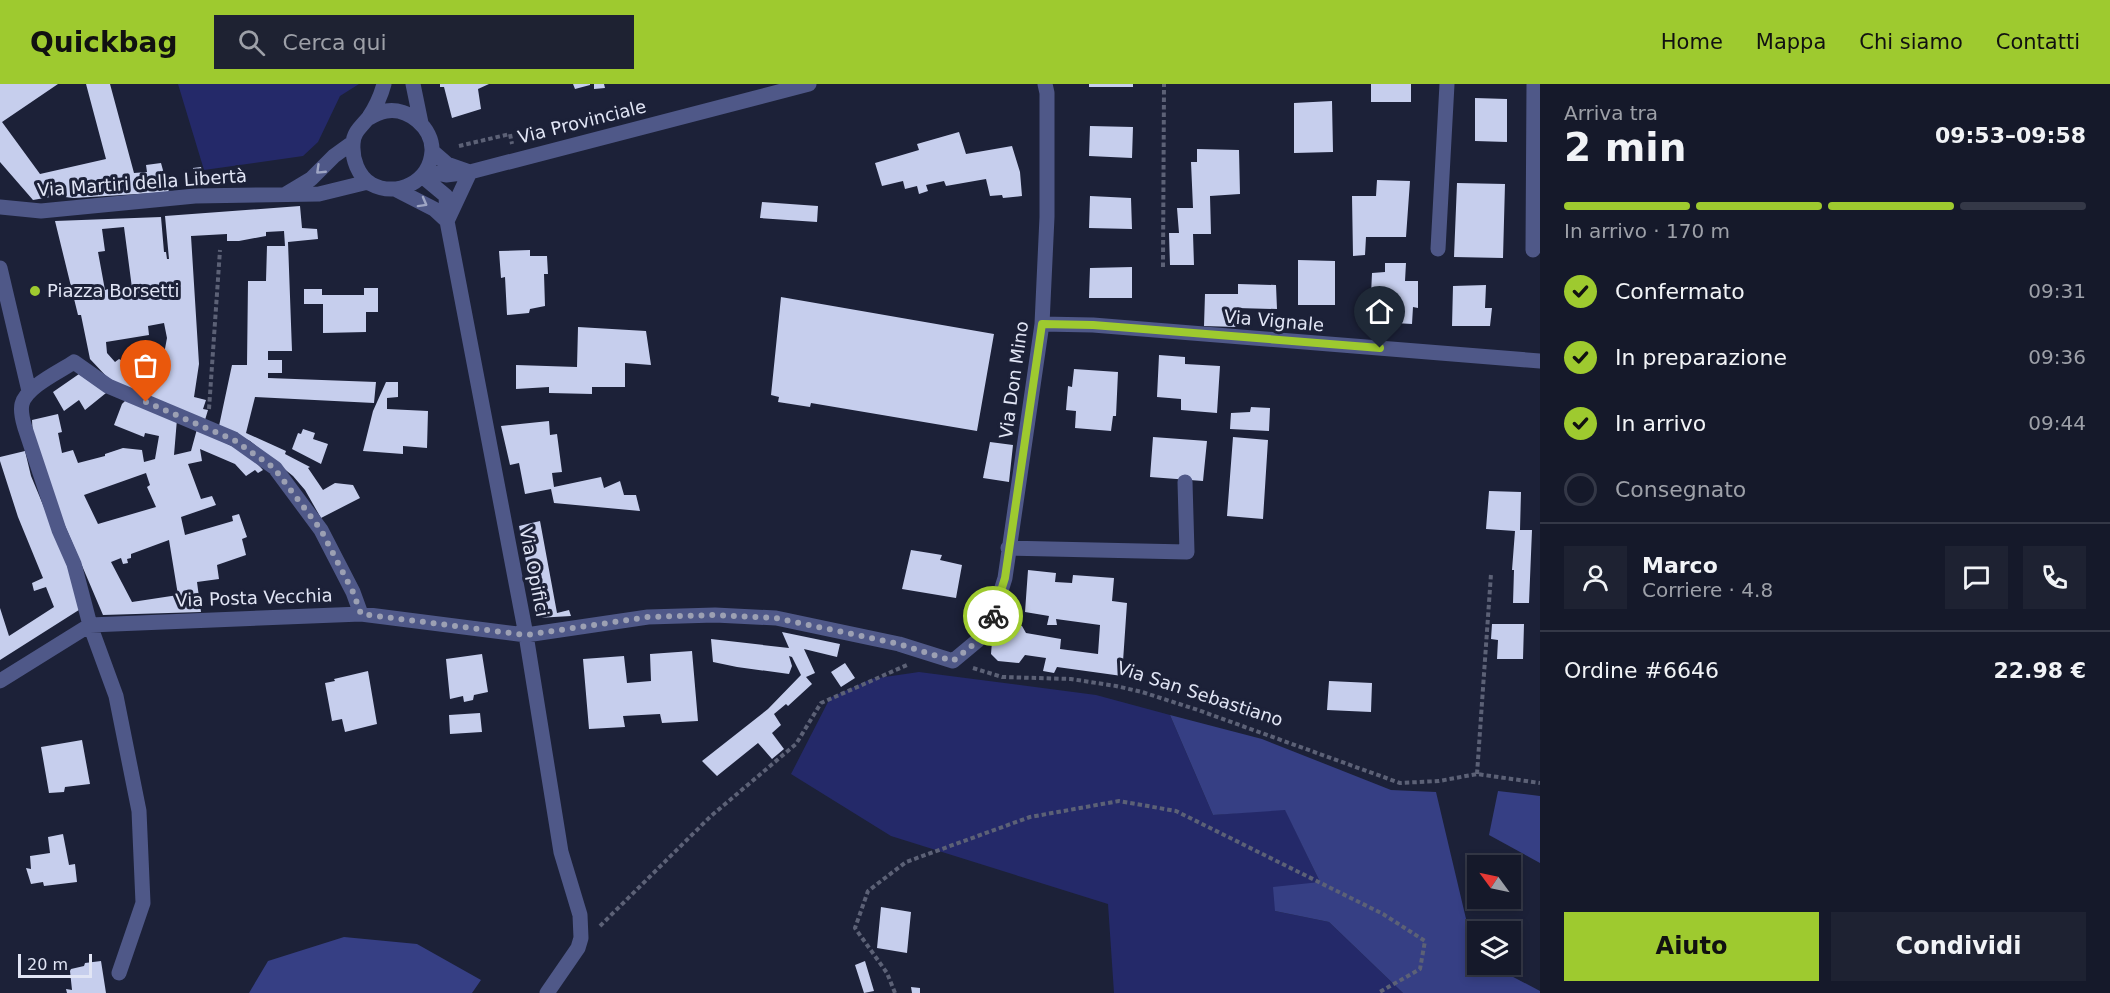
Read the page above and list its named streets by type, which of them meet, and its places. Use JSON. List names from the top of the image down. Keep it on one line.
{"streets":{"street":["Via Provinciale","Via Martiri della Libertà","Via Vignale","Via Don Mino","Via Opifici","Via Posta Vecchia"],"path":["Via San Sebastiano"]},"crossings":[["Via Provinciale","Via Martiri della Libertà"],["Via Provinciale","Via Opifici"],["Via Martiri della Libertà","Via Opifici"],["Via Vignale","Via Don Mino"],["Via Don Mino","Via San Sebastiano"],["Via Opifici","Via Posta Vecchia"]],"places":["Piazza Borsetti"],"scale_bar":"20 m","north":"top left","page":{"header":"Quickbag","search":"Cerca qui","nav":["Home","Mappa","Chi siamo","Contatti"],"heading":["2 min","Arriva tra","09:53–09:58"],"panel":["Marco","Corriere · 4.8","Ordine #6646","22.98 €"],"bar":"In arrivo · 170 m","list":[["Confermato","09:31"],["In preparazione","09:36"],["In arrivo","09:44"],"Consegnato"],"buttons":["Aiuto","Condividi"],"scale":"20 m"}}
